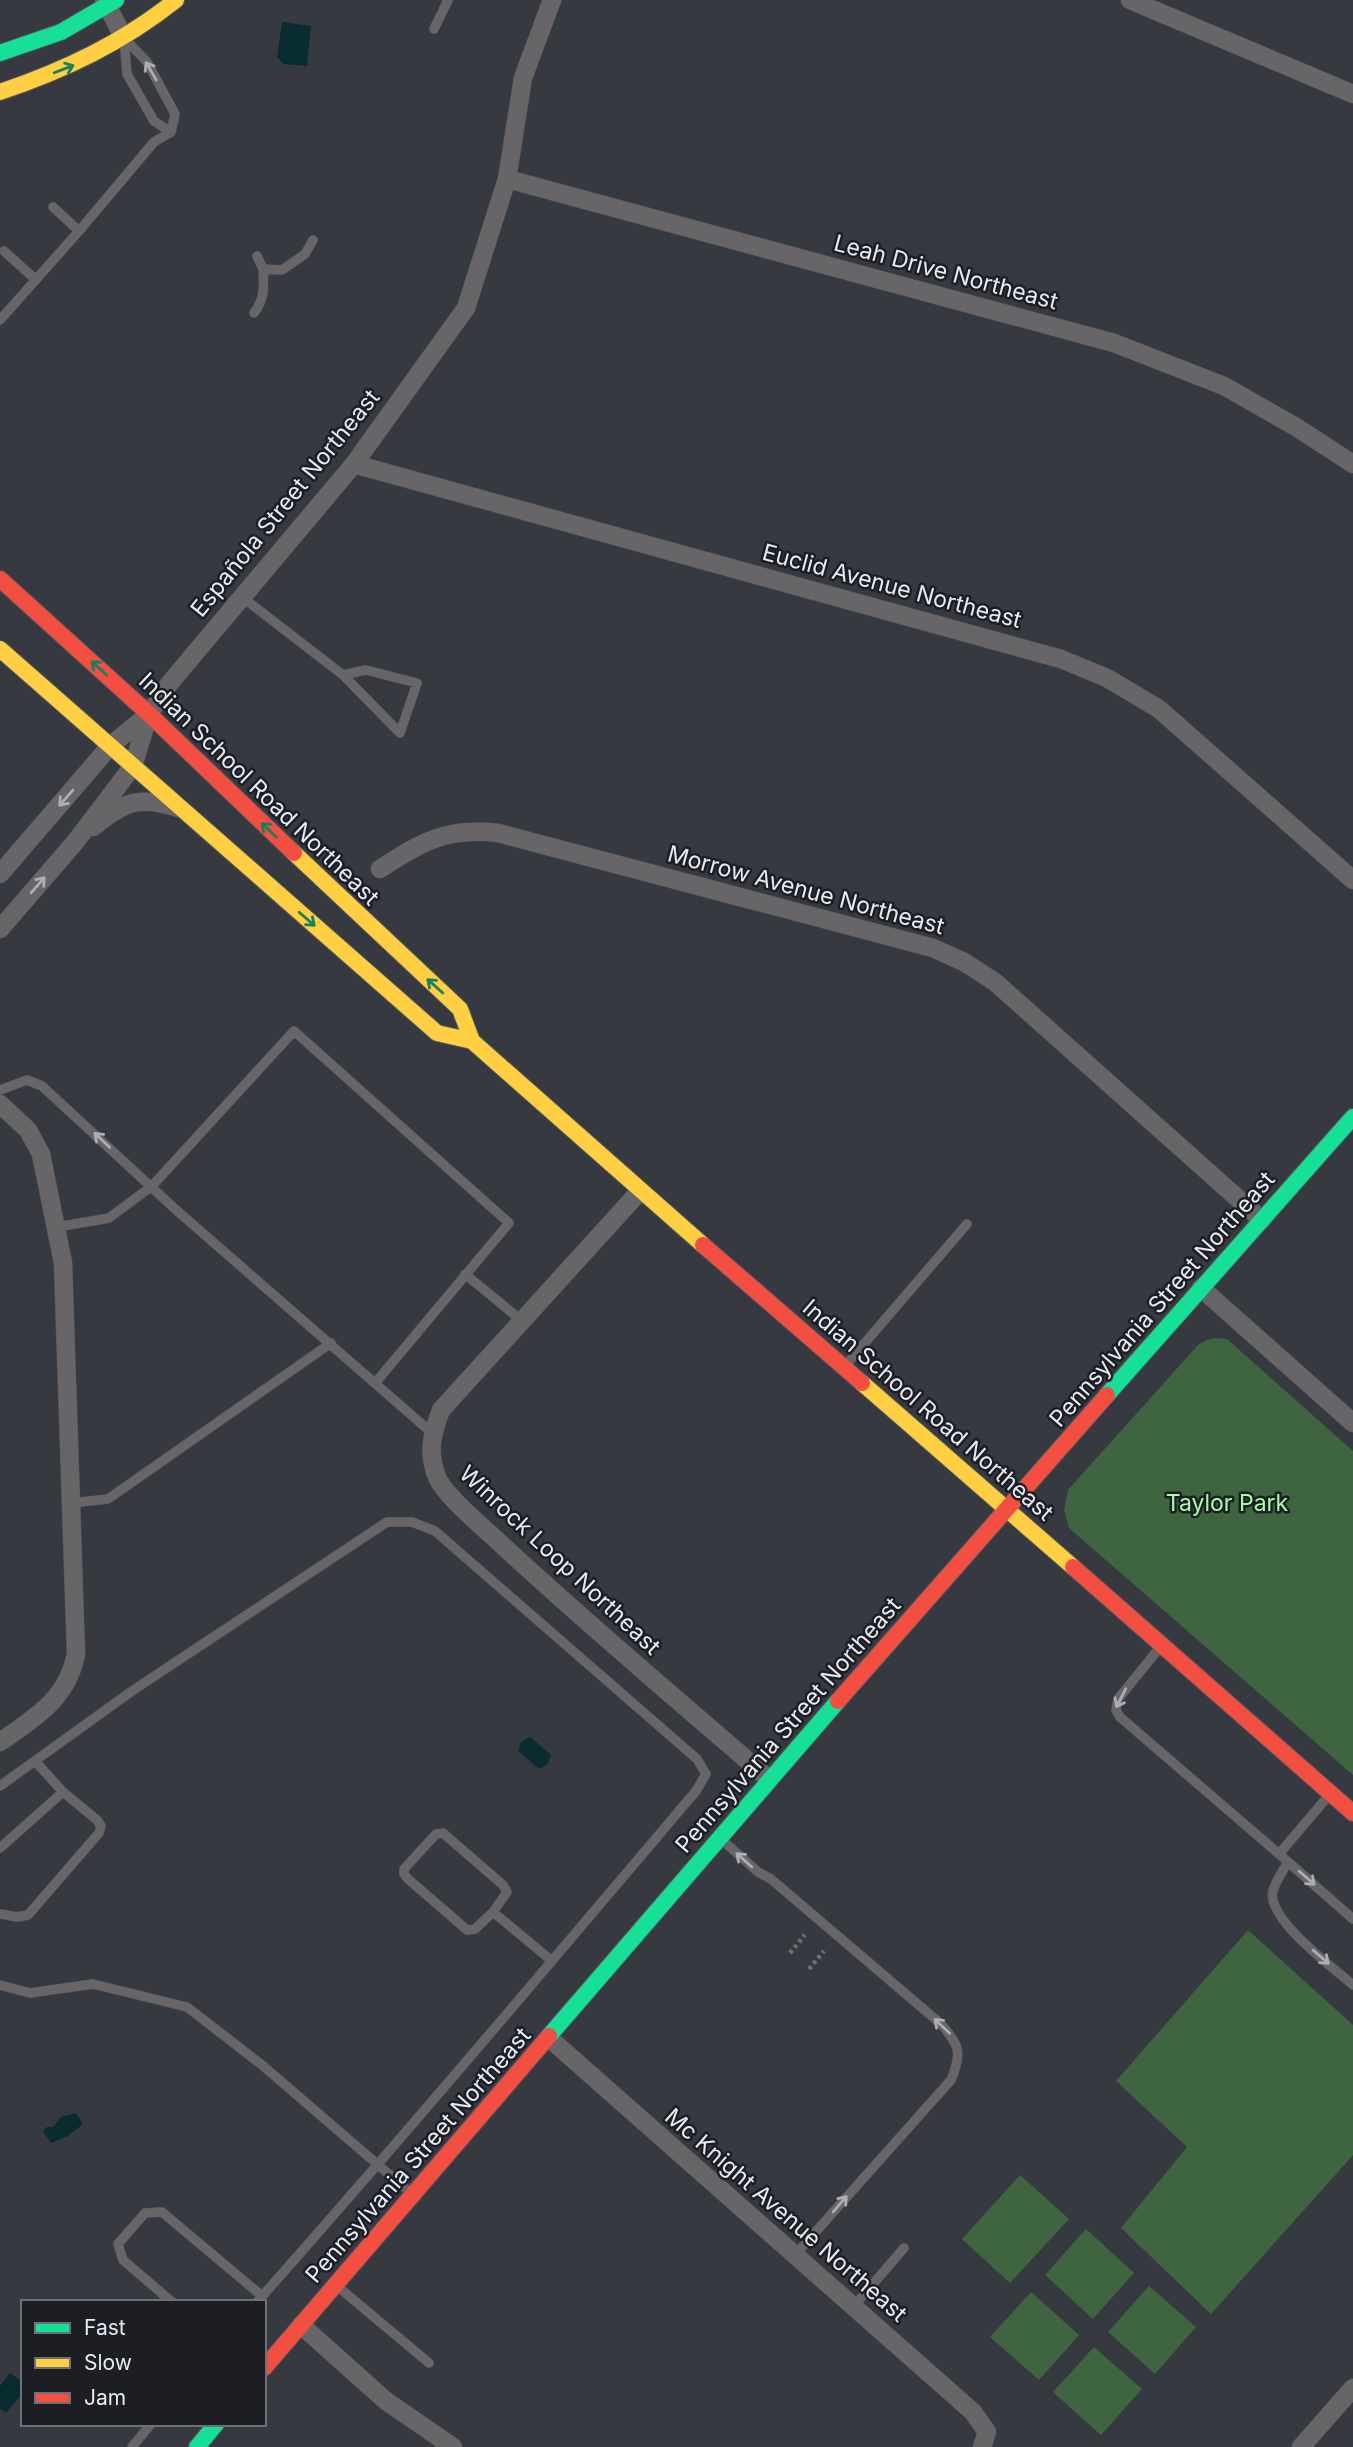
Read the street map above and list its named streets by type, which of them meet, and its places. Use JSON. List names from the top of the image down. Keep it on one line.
{"streets":{"street":["Leah Drive Northeast","Española Street Northeast","Euclid Avenue Northeast","Indian School Road Northeast","Morrow Avenue Northeast","Pennsylvania Street Northeast","Winrock Loop Northeast","Mc Knight Avenue Northeast"]},"crossings":[["Leah Drive Northeast","Española Street Northeast"],["Española Street Northeast","Euclid Avenue Northeast"],["Española Street Northeast","Indian School Road Northeast"],["Indian School Road Northeast","Pennsylvania Street Northeast"],["Morrow Avenue Northeast","Pennsylvania Street Northeast"],["Pennsylvania Street Northeast","Winrock Loop Northeast"],["Pennsylvania Street Northeast","Mc Knight Avenue Northeast"]],"parks":["Taylor Park"],"legend":["Fast","Slow","Jam"]}
